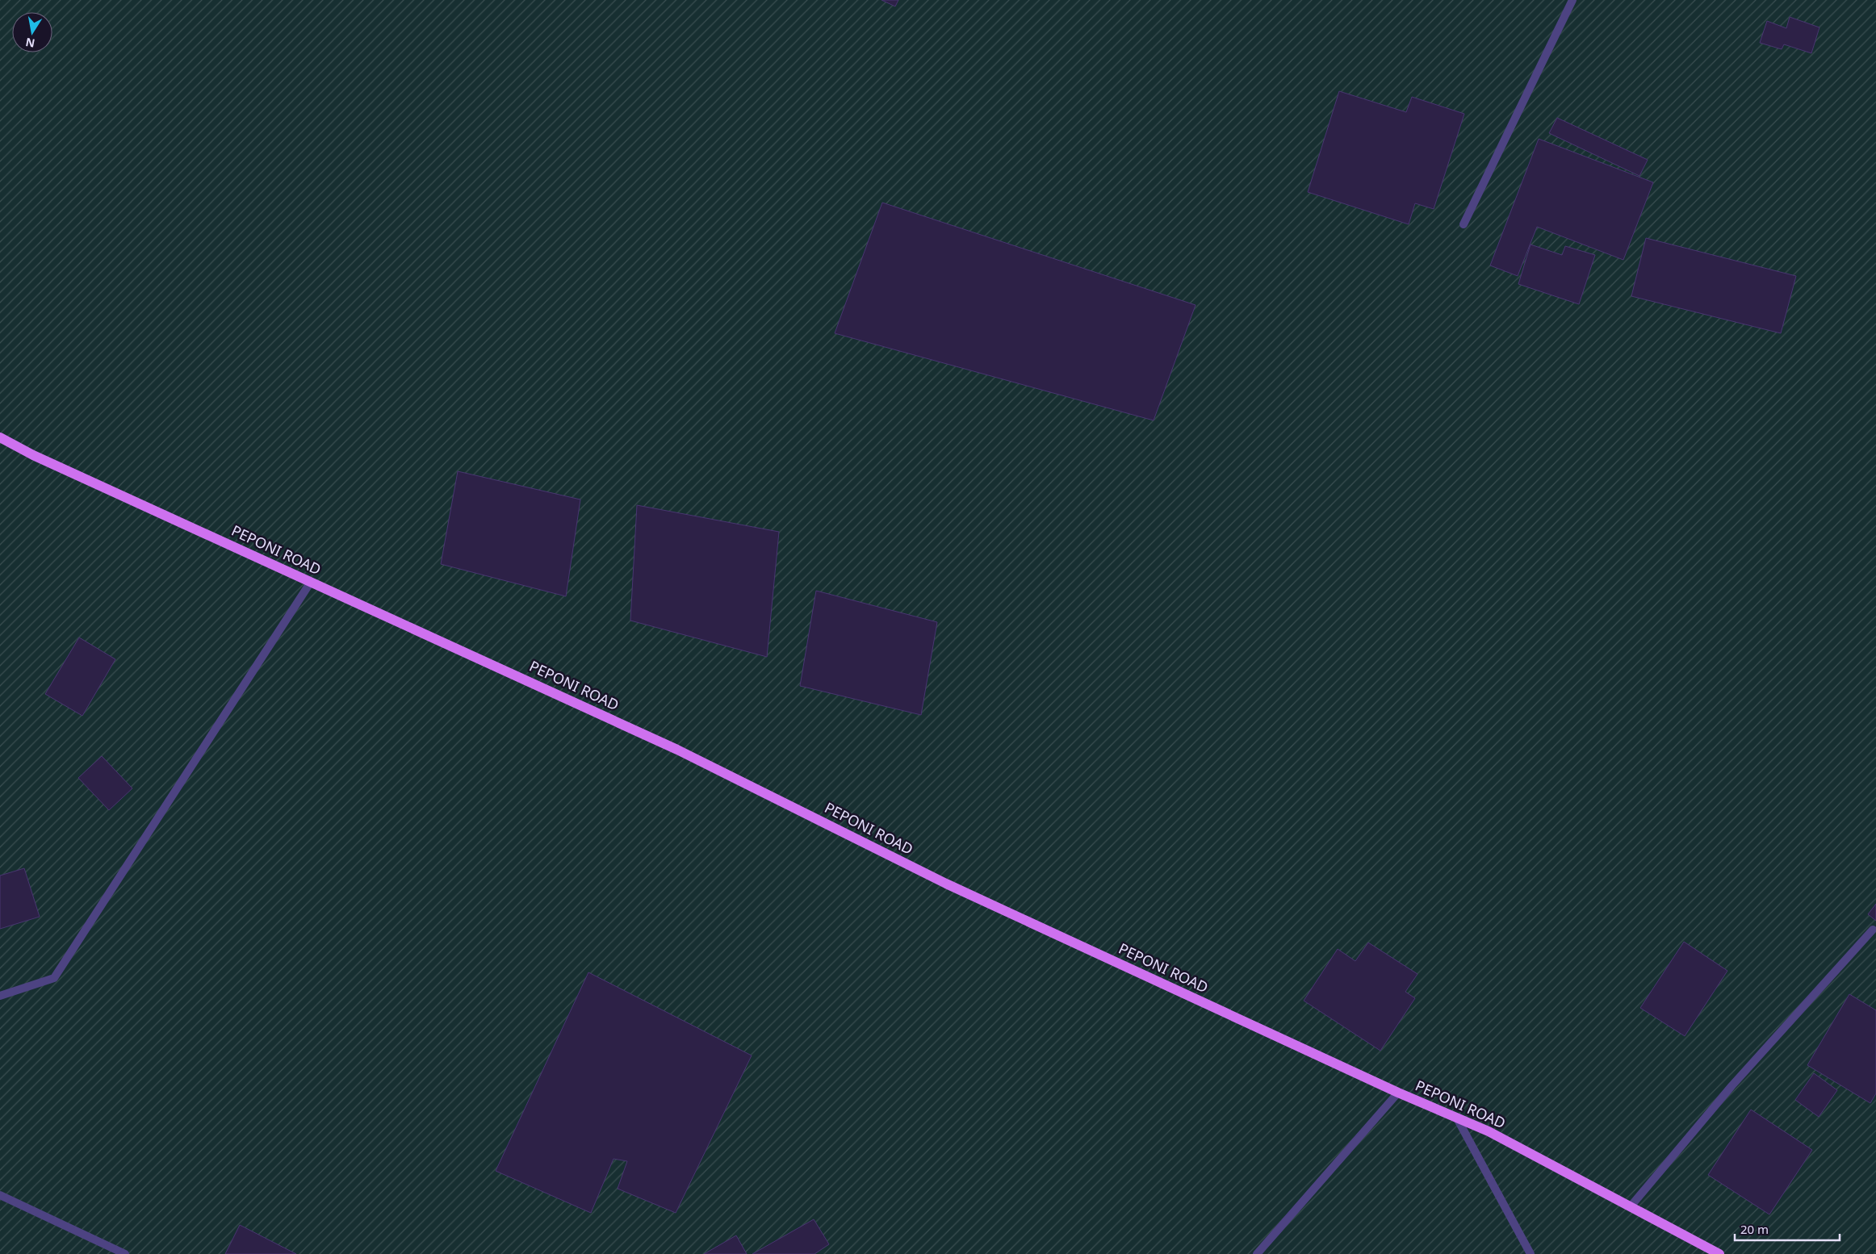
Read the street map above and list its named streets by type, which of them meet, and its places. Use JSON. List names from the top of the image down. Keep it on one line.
{"streets":{"main road":["PEPONI ROAD"]},"scale_bar":"20 m","north":"bottom"}
